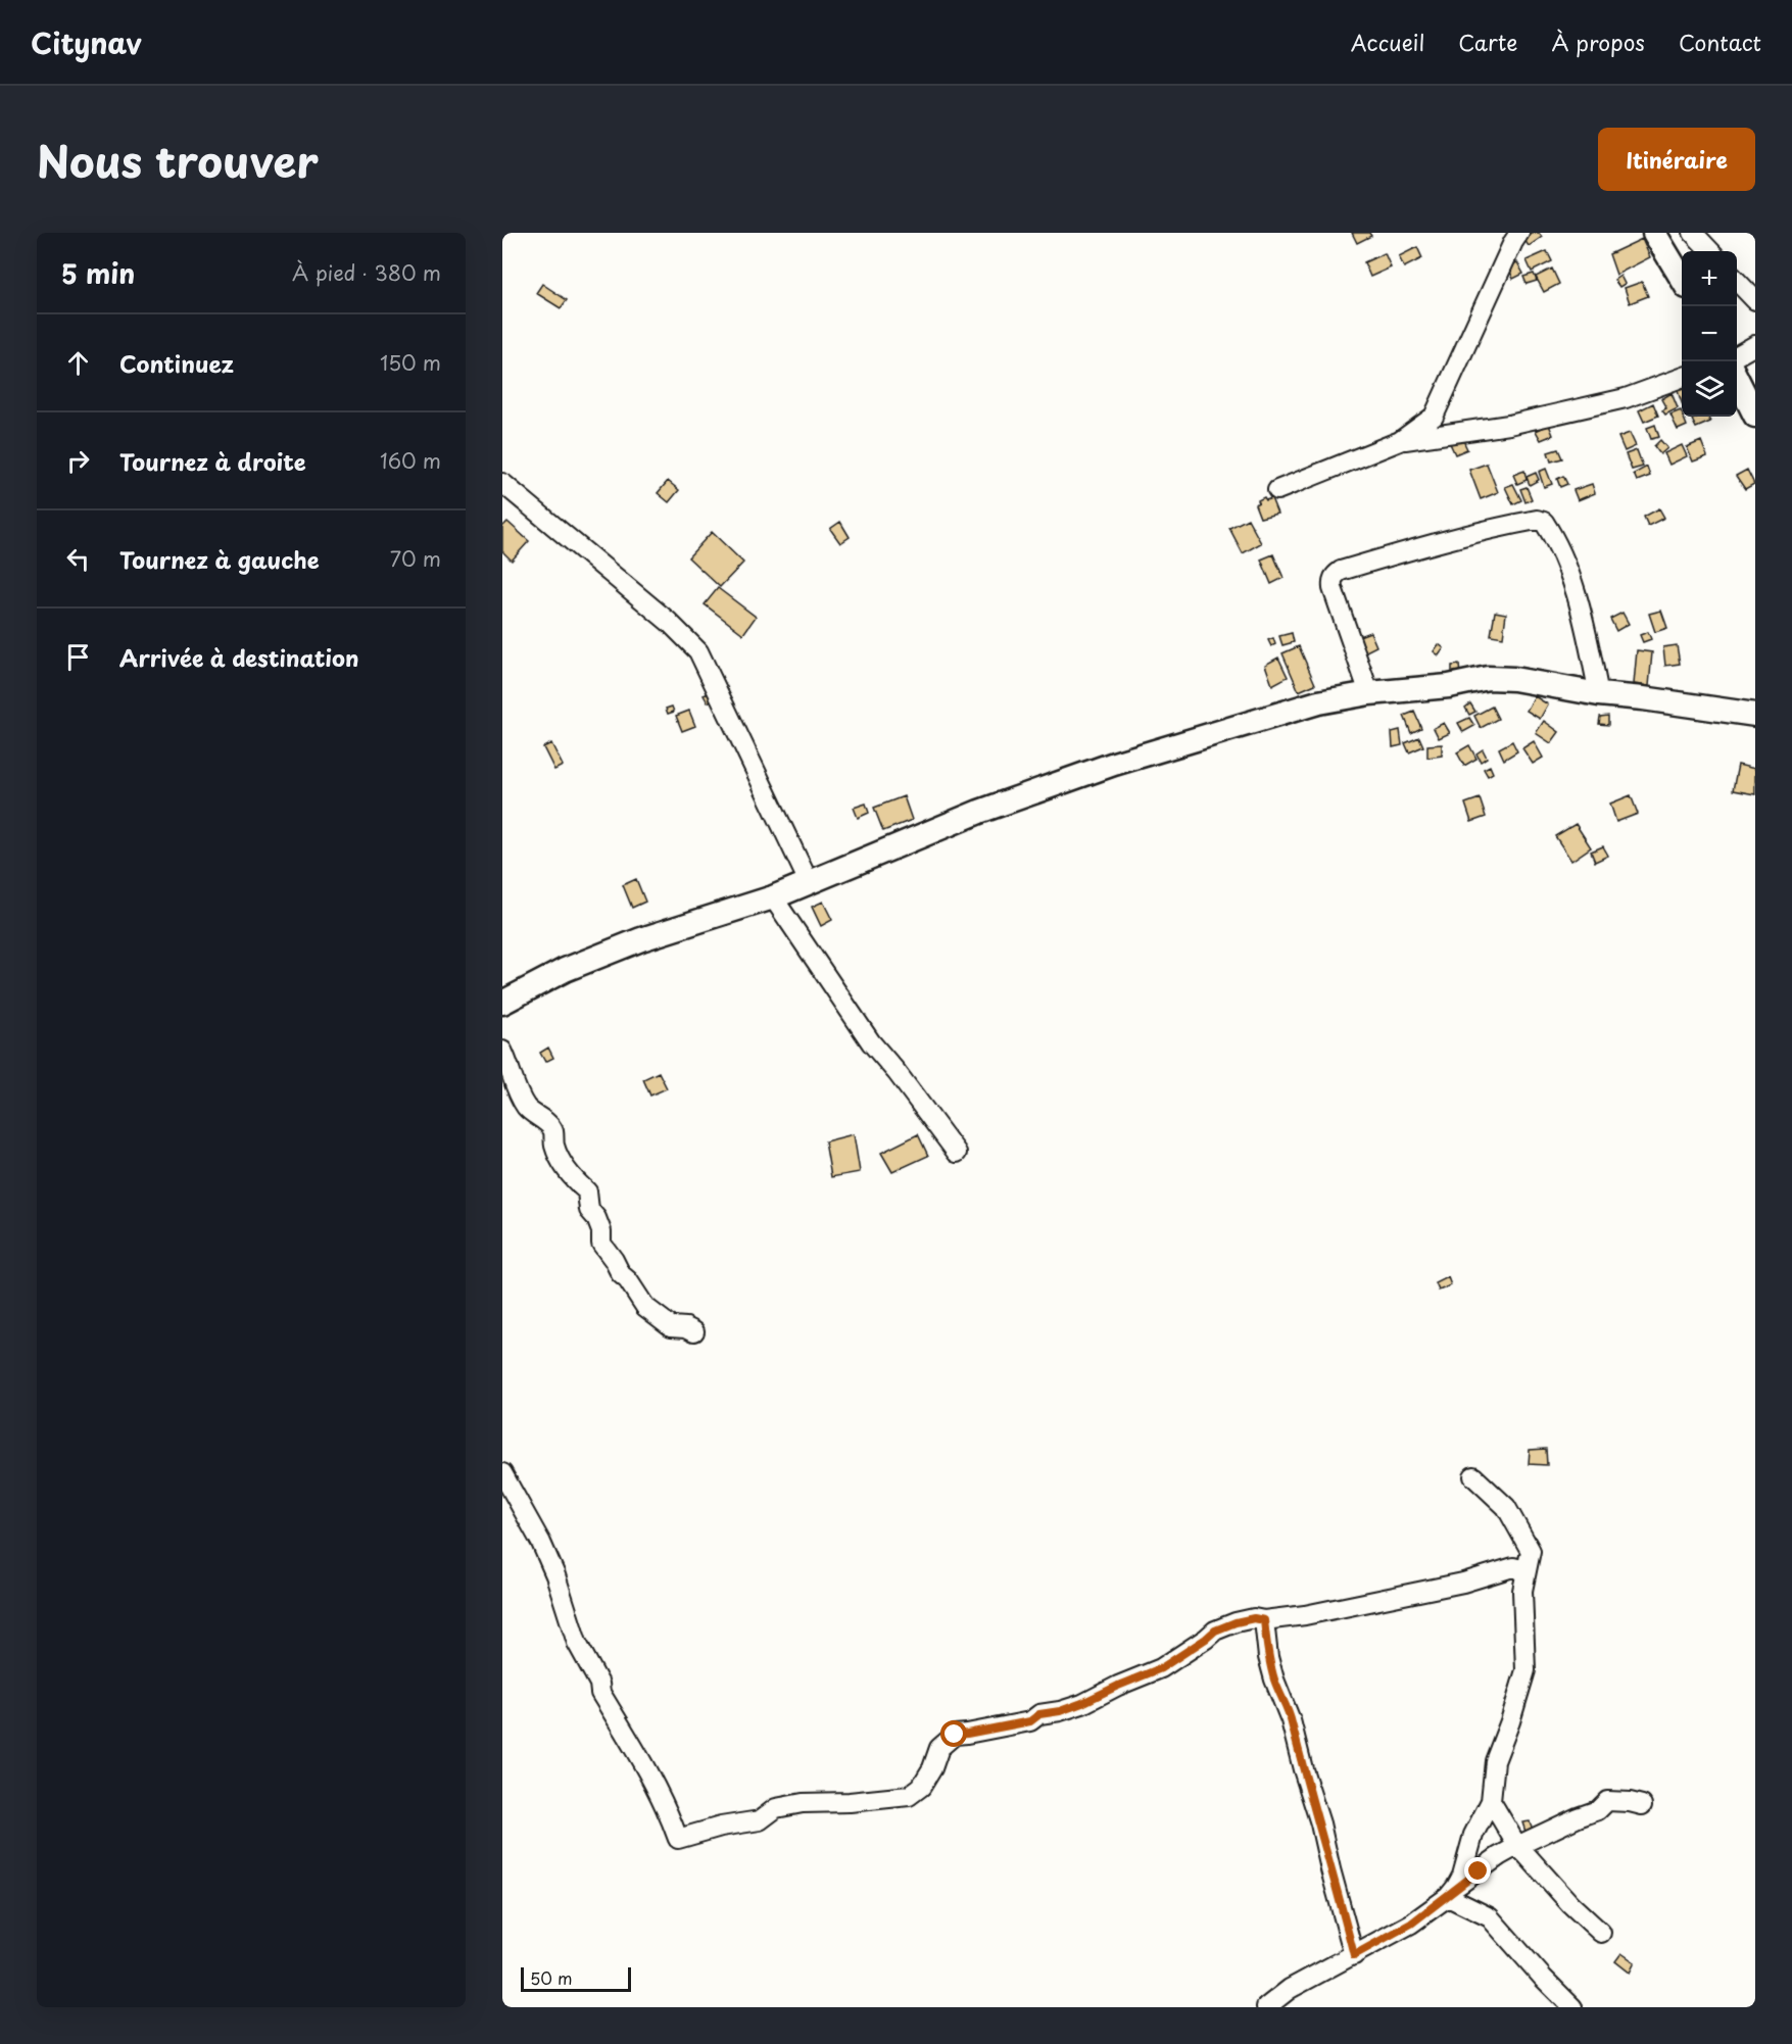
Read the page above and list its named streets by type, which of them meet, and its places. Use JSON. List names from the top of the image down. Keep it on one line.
{"scale_bar":"50 m","page":{"header":"Citynav","nav":["Accueil","Carte","À propos","Contact"],"title":"Nous trouver","buttons":"Itinéraire","heading":["5 min","À pied · 380 m"],"map_buttons":["+","−"],"list":[["Continuez","150 m"],["Tournez à droite","160 m"],["Tournez à gauche","70 m"],"Arrivée à destination"],"scale":"50 m"}}
